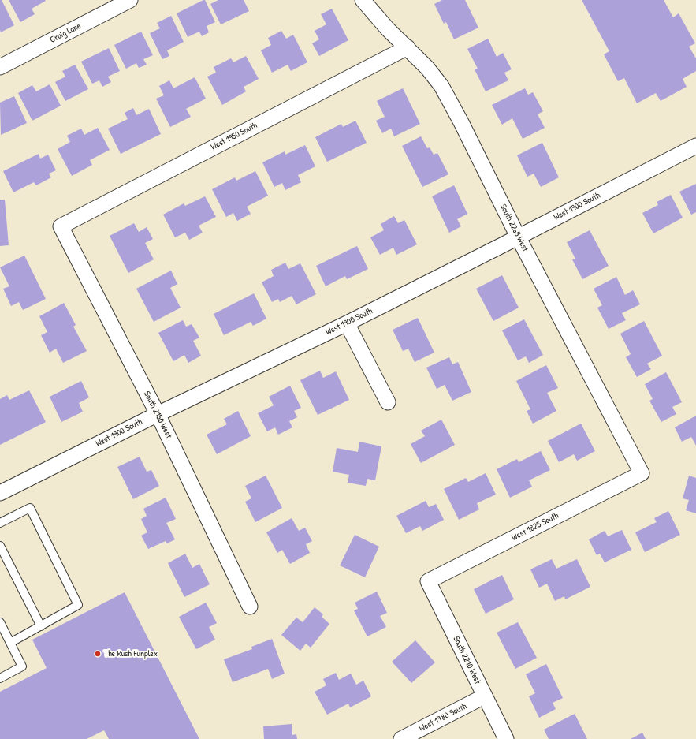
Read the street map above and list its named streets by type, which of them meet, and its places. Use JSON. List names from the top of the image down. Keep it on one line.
{"streets":{"street":["Craig Lane","West 1950 South","West 1900 South","South 2265 West","South 2150 West","West 1825 South","South 2210 West","West 1780 South"]},"crossings":[["West 1950 South","South 2265 West"],["West 1950 South","South 2150 West"],["West 1900 South","South 2265 West"],["West 1900 South","South 2150 West"],["South 2265 West","West 1825 South"],["West 1825 South","South 2210 West"],["South 2210 West","West 1780 South"]],"places":["The Rush Funplex"]}
